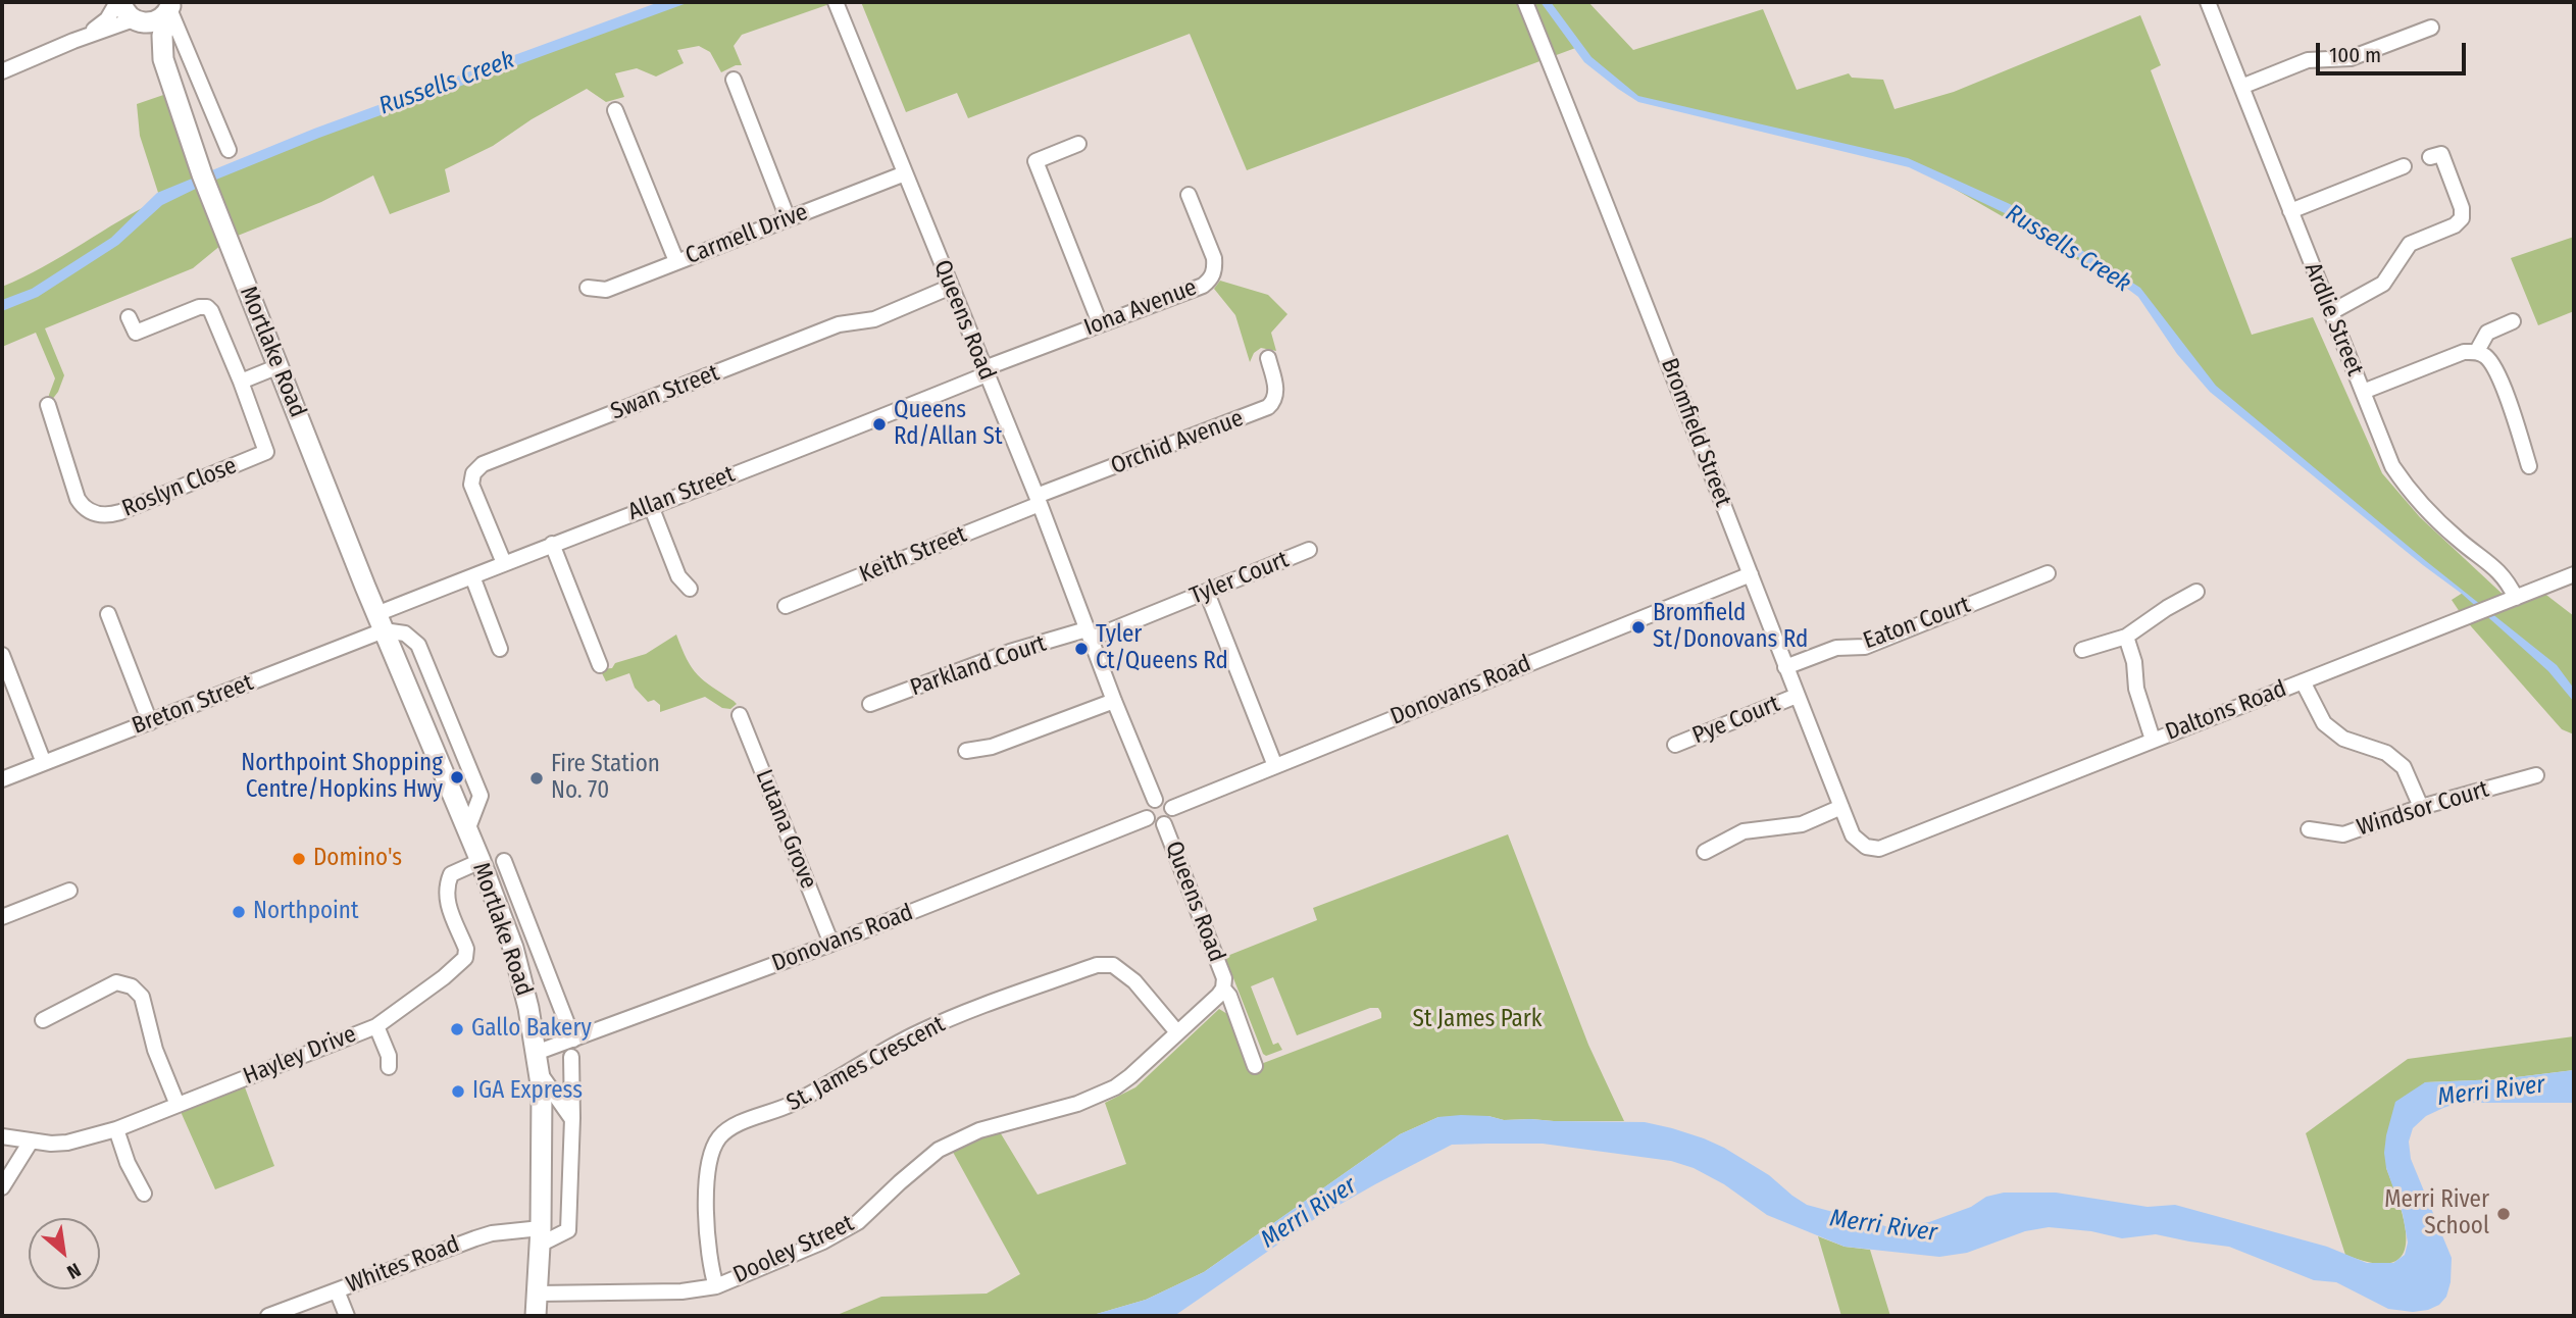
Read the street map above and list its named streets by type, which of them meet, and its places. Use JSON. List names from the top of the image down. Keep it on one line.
{"streets":{"main road":["Mortlake Road"],"street":["Carmell Drive","Iona Avenue","Ardlie Street","Queens Road","Swan Street","Bromfield Street","Orchid Avenue","Roslyn Close","Allan Street","Keith Street","Tyler Court","Eaton Court","Parkland Court","Donovans Road","Breton Street","Daltons Road","Pye Court","Windsor Court","Lutana Grove","Hayley Drive","St. James Crescent","Dooley Street","Whites Road"]},"crossings":[["Carmell Drive","Queens Road"],["Iona Avenue","Queens Road"],["Iona Avenue","Allan Street"],["Ardlie Street","Daltons Road"],["Queens Road","Swan Street"],["Queens Road","Orchid Avenue"],["Queens Road","Allan Street"],["Queens Road","Keith Street"],["Queens Road","Tyler Court"],["Queens Road","Parkland Court"],["Queens Road","Donovans Road"],["Queens Road","Dooley Street"],["Mortlake Road","Allan Street"],["Mortlake Road","Donovans Road"],["Mortlake Road","Breton Street"],["Mortlake Road","Hayley Drive"],["Mortlake Road","Dooley Street"],["Mortlake Road","Whites Road"],["Swan Street","Allan Street"],["Bromfield Street","Eaton Court"],["Bromfield Street","Donovans Road"],["Bromfield Street","Daltons Road"],["Bromfield Street","Pye Court"],["Orchid Avenue","Keith Street"],["Allan Street","Breton Street"],["Tyler Court","Parkland Court"],["Donovans Road","Lutana Grove"],["St. James Crescent","Dooley Street"]],"water":["Russells Creek","Merri River"],"parks":["St James Park"],"places":["Queens Rd/Allan St","Bromfield St/Donovans Rd","Tyler Ct/Queens Rd","Northpoint Shopping Centre/Hopkins Hwy","Fire Station No. 70","Domino's","Northpoint","Gallo Bakery","IGA Express","Merri River School"],"scale_bar":"100 m","north":"bottom right"}
